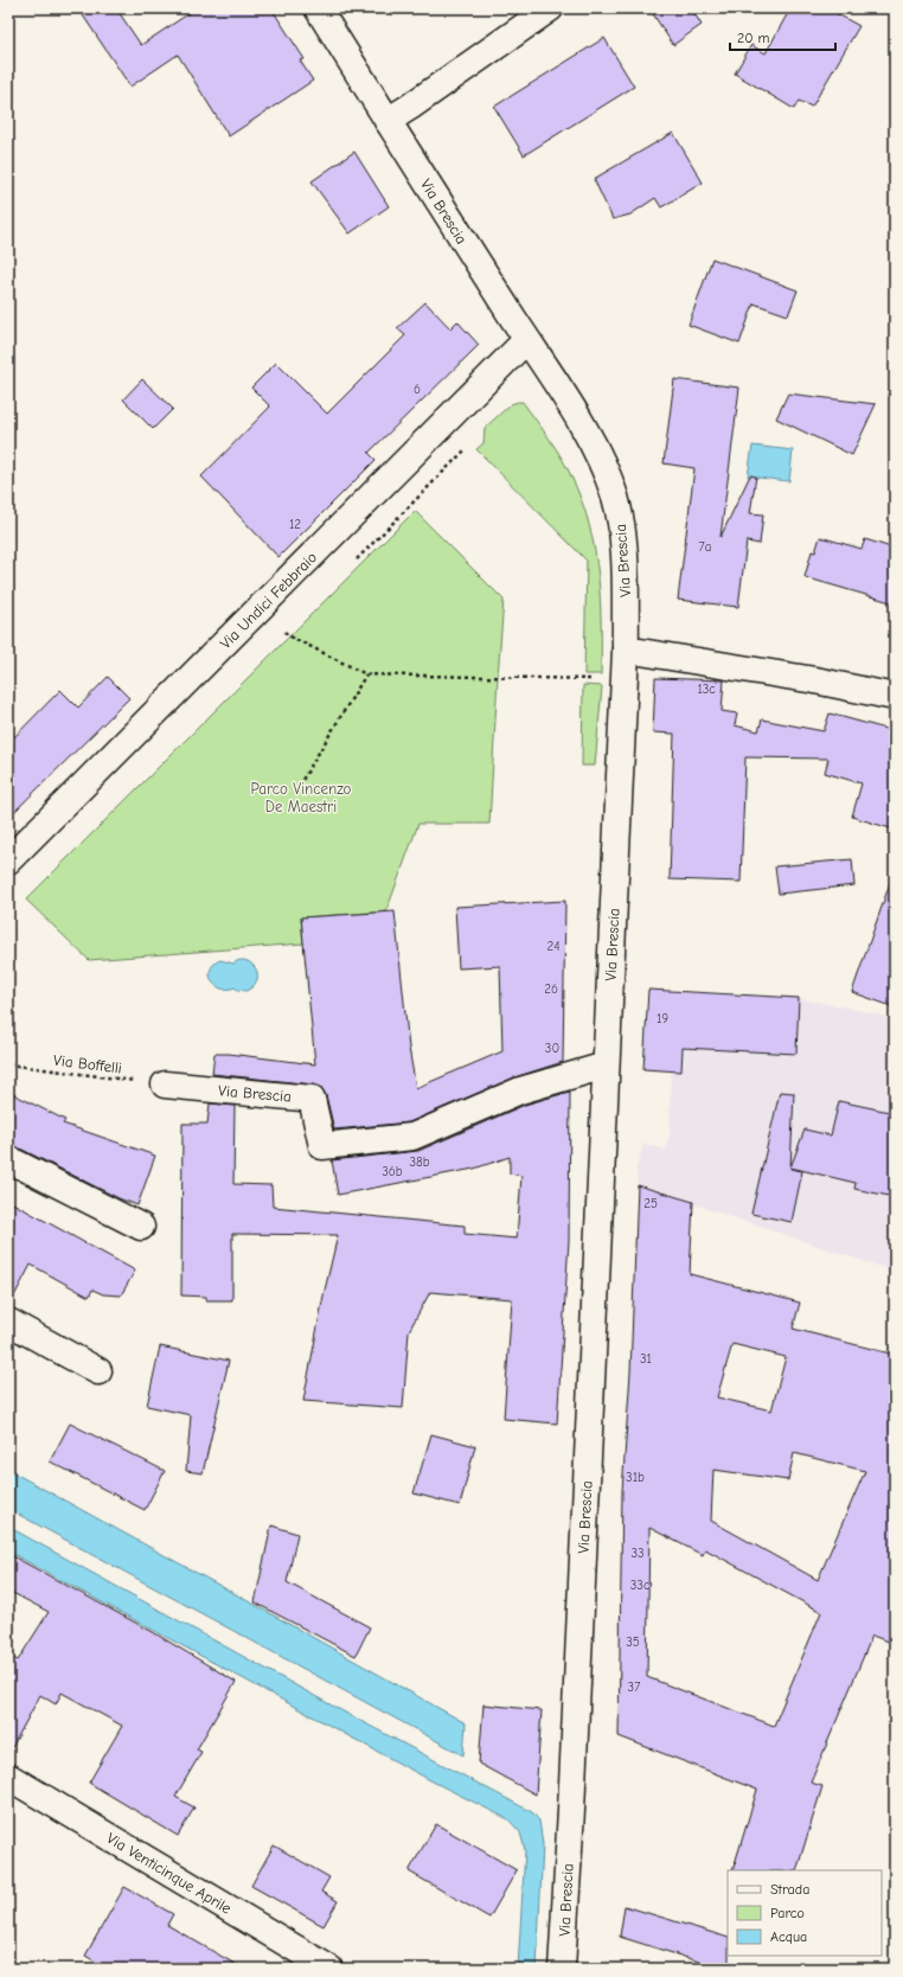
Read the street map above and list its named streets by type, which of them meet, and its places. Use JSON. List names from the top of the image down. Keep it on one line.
{"streets":{"street":["Via Brescia","Via Undici Febbraio","Via Venticinque Aprile"],"path":["Via Boffelli"]},"crossings":[["Via Brescia","Via Undici Febbraio"],["Via Brescia","Via Boffelli"]],"parks":["Parco Vincenzo De Maestri"],"house_numbers":["6","12","7a","13c","24","26","19","30","38b","36b","25","31","31b","33","33c","35","37"],"legend":["Strada","Parco","Acqua"],"scale_bar":"20 m"}
